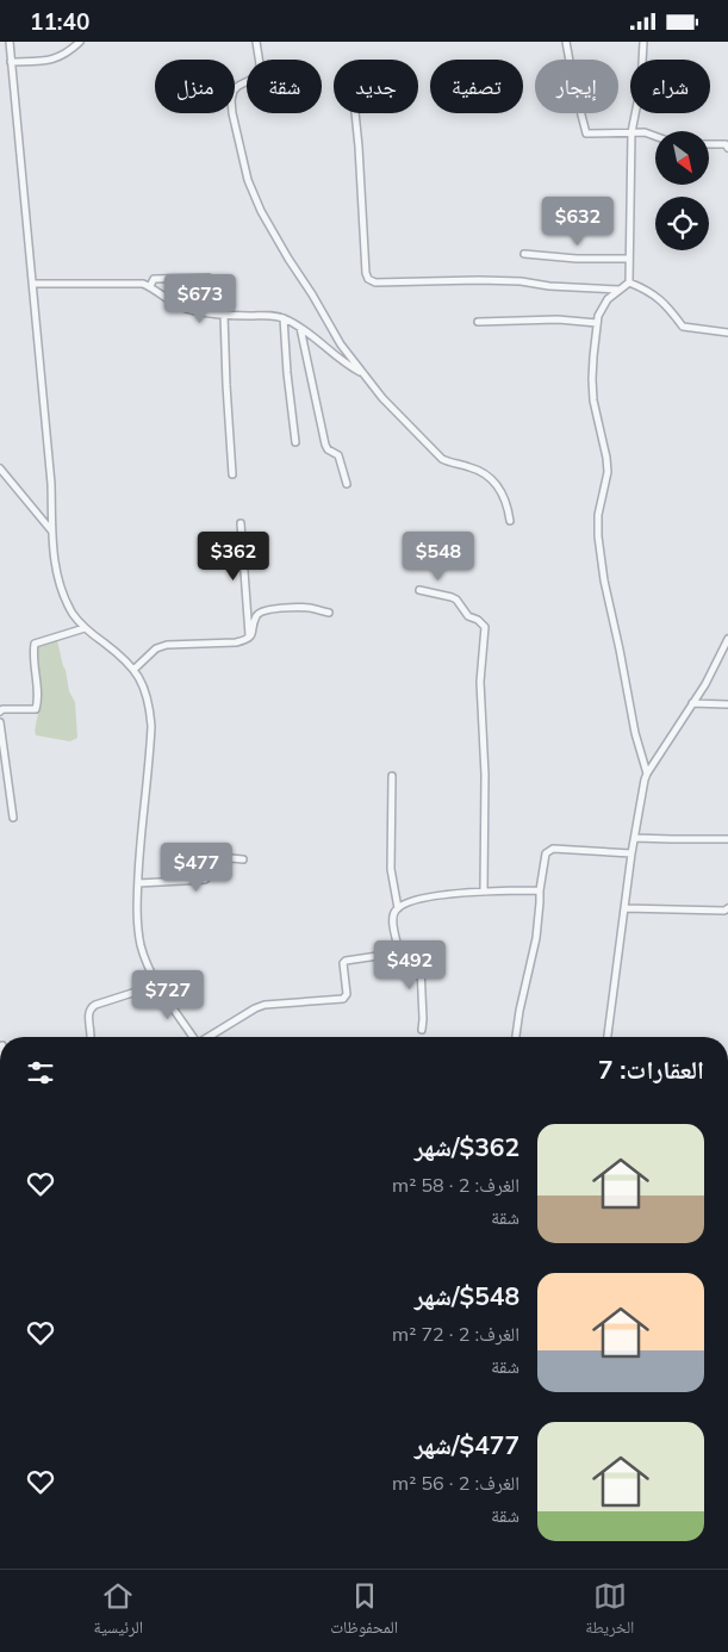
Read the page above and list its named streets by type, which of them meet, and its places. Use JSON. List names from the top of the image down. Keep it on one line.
{"north":"bottom right","page":{"status":"11:40","chip":["شراء","إيجار","تصفية","جديد","شقة","منزل"],"price":["$632","$673","$362","$548","$477","$492","$727"],"heading":"العقارات: 7","list":[{"name":"$362/شهر","note":"الغرف: 2 · 58 m² · شقة"},{"name":"$548/شهر","note":"الغرف: 2 · 72 m² · شقة"},{"name":"$477/شهر","note":"الغرف: 2 · 56 m² · شقة"}],"tabs":["الخريطة","المحفوظات","الرئيسية"]}}
